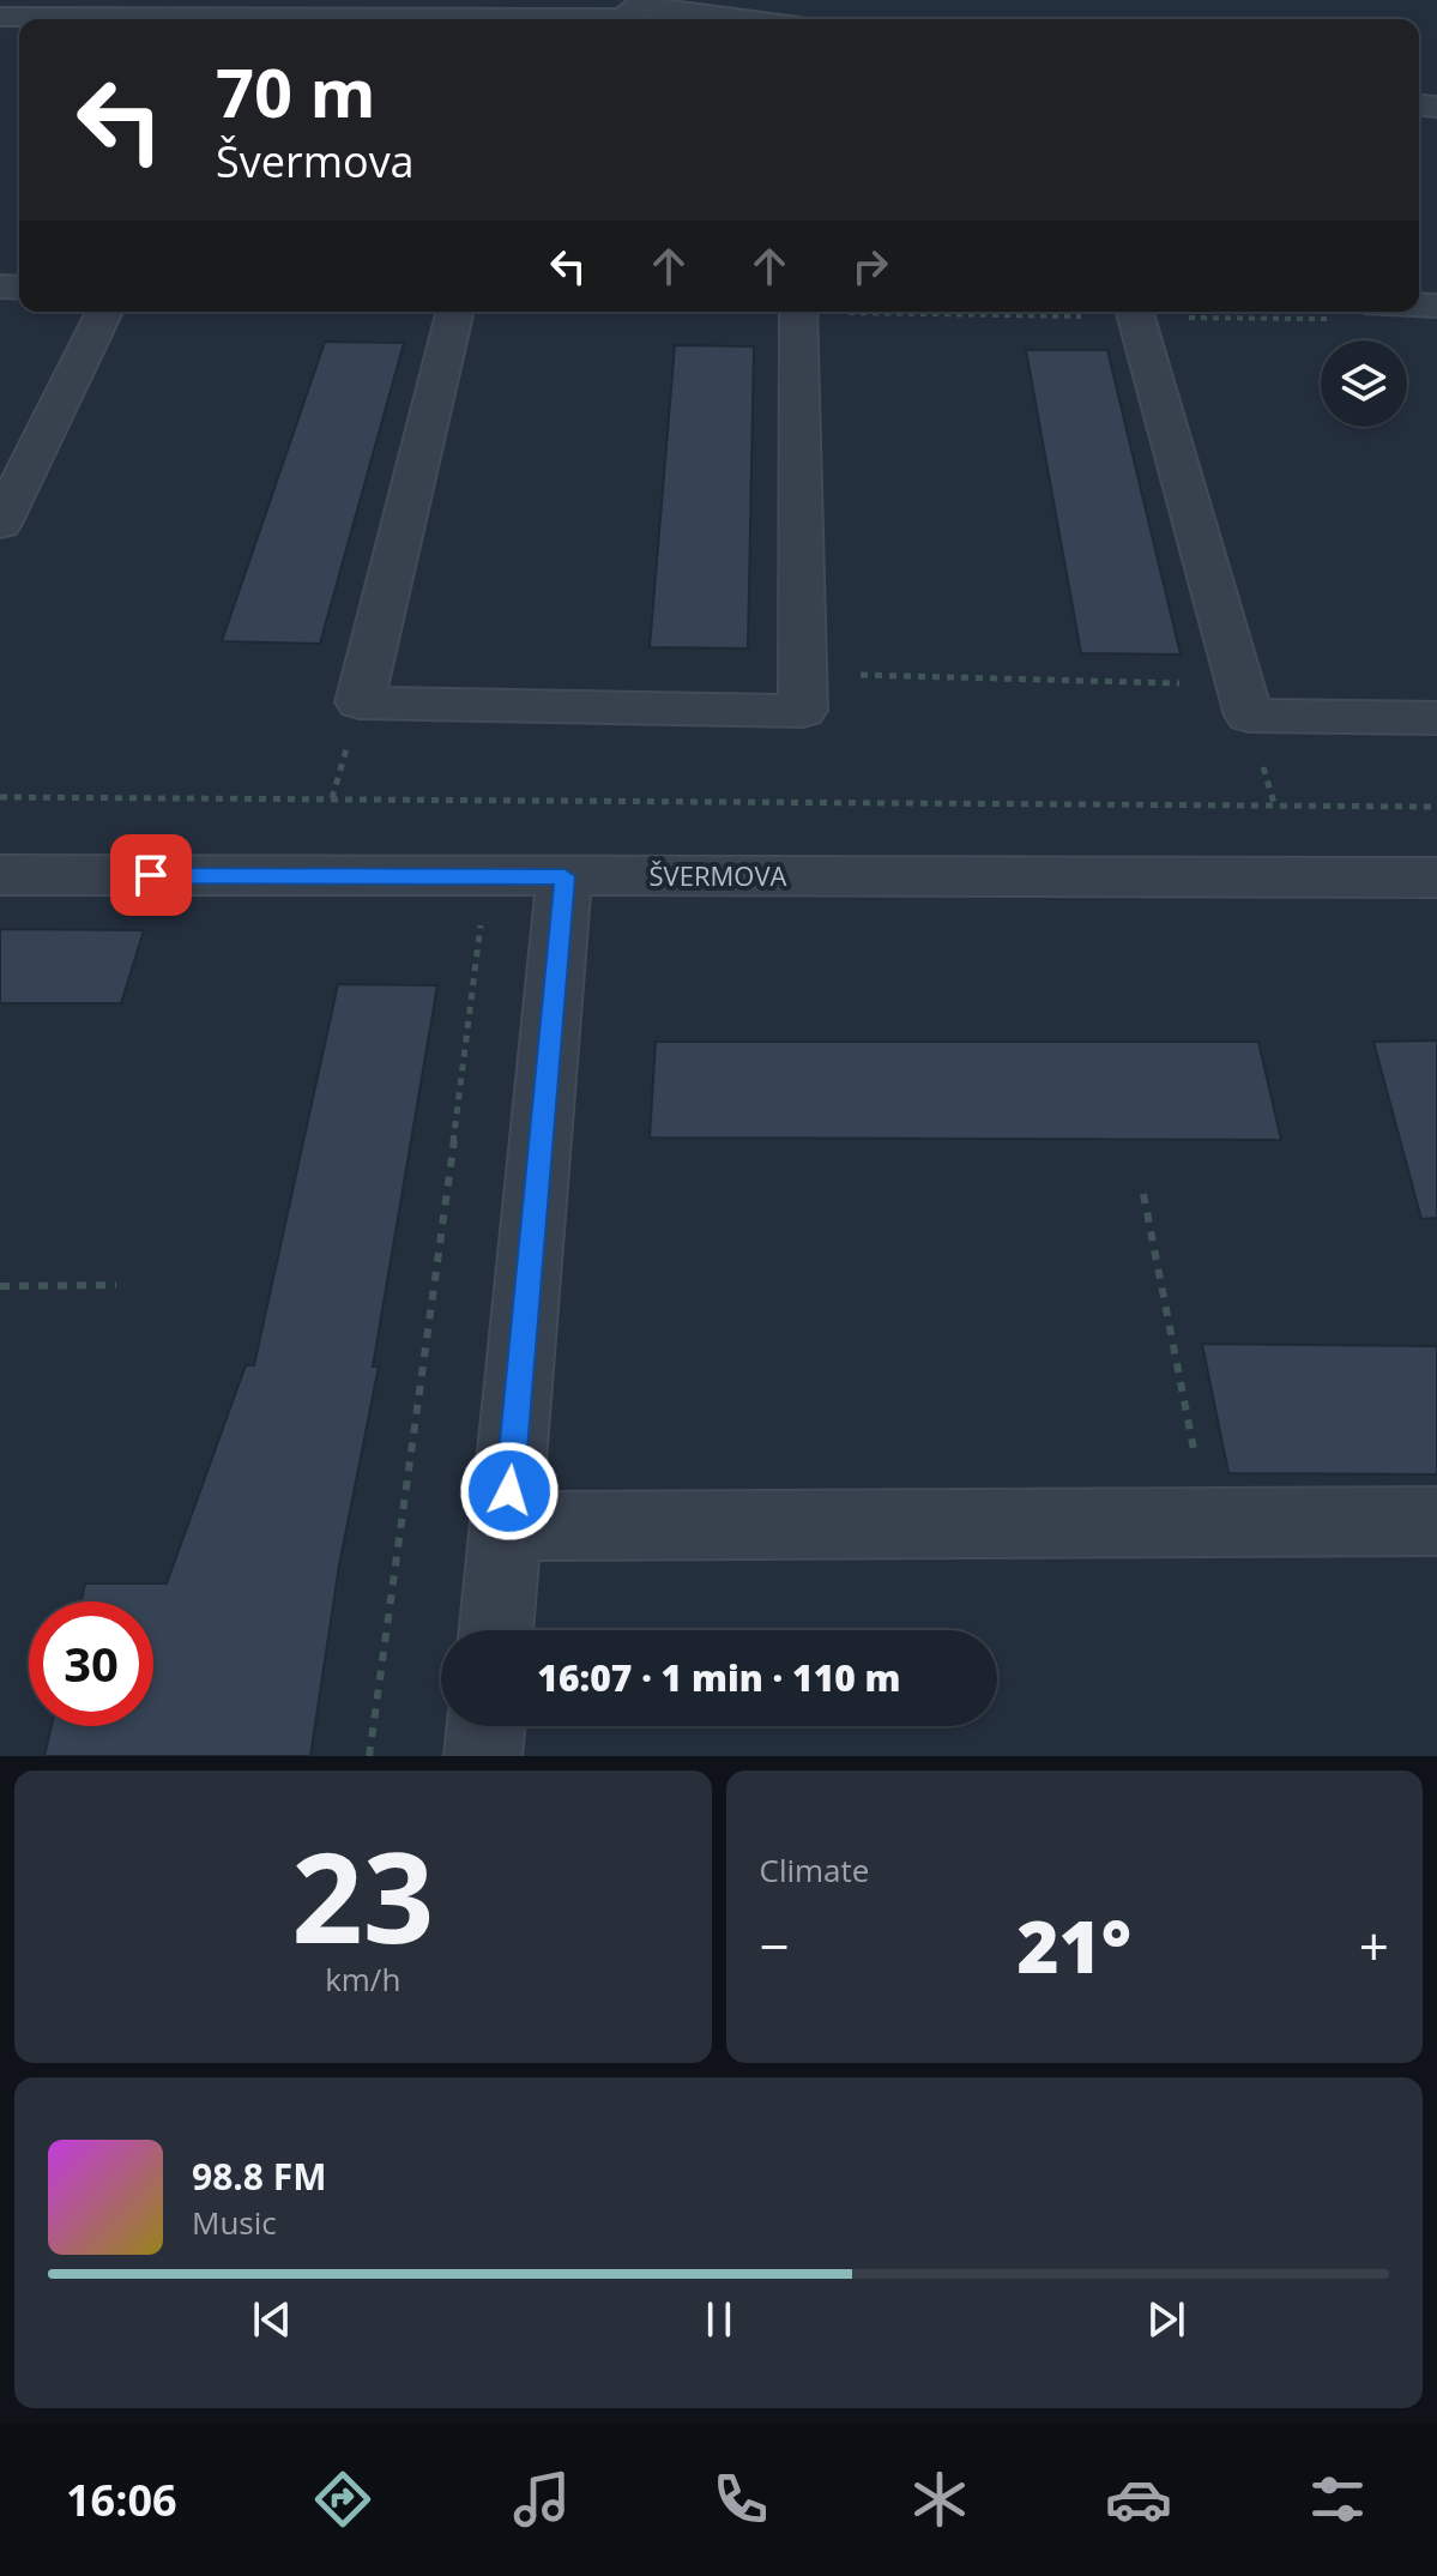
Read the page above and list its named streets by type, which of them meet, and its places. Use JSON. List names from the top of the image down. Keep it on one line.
{"streets":{"street":["ŠVERMOVA"]},"page":{"turn":["70 m","Švermova"],"limit":"30","trip":"16:07 · 1 min · 110 m","tile":[["23","km/h"],"Climate"],"heat":["−","21°","+"],"song":["98.8 FM","Music"],"tabs":"16:06"}}
